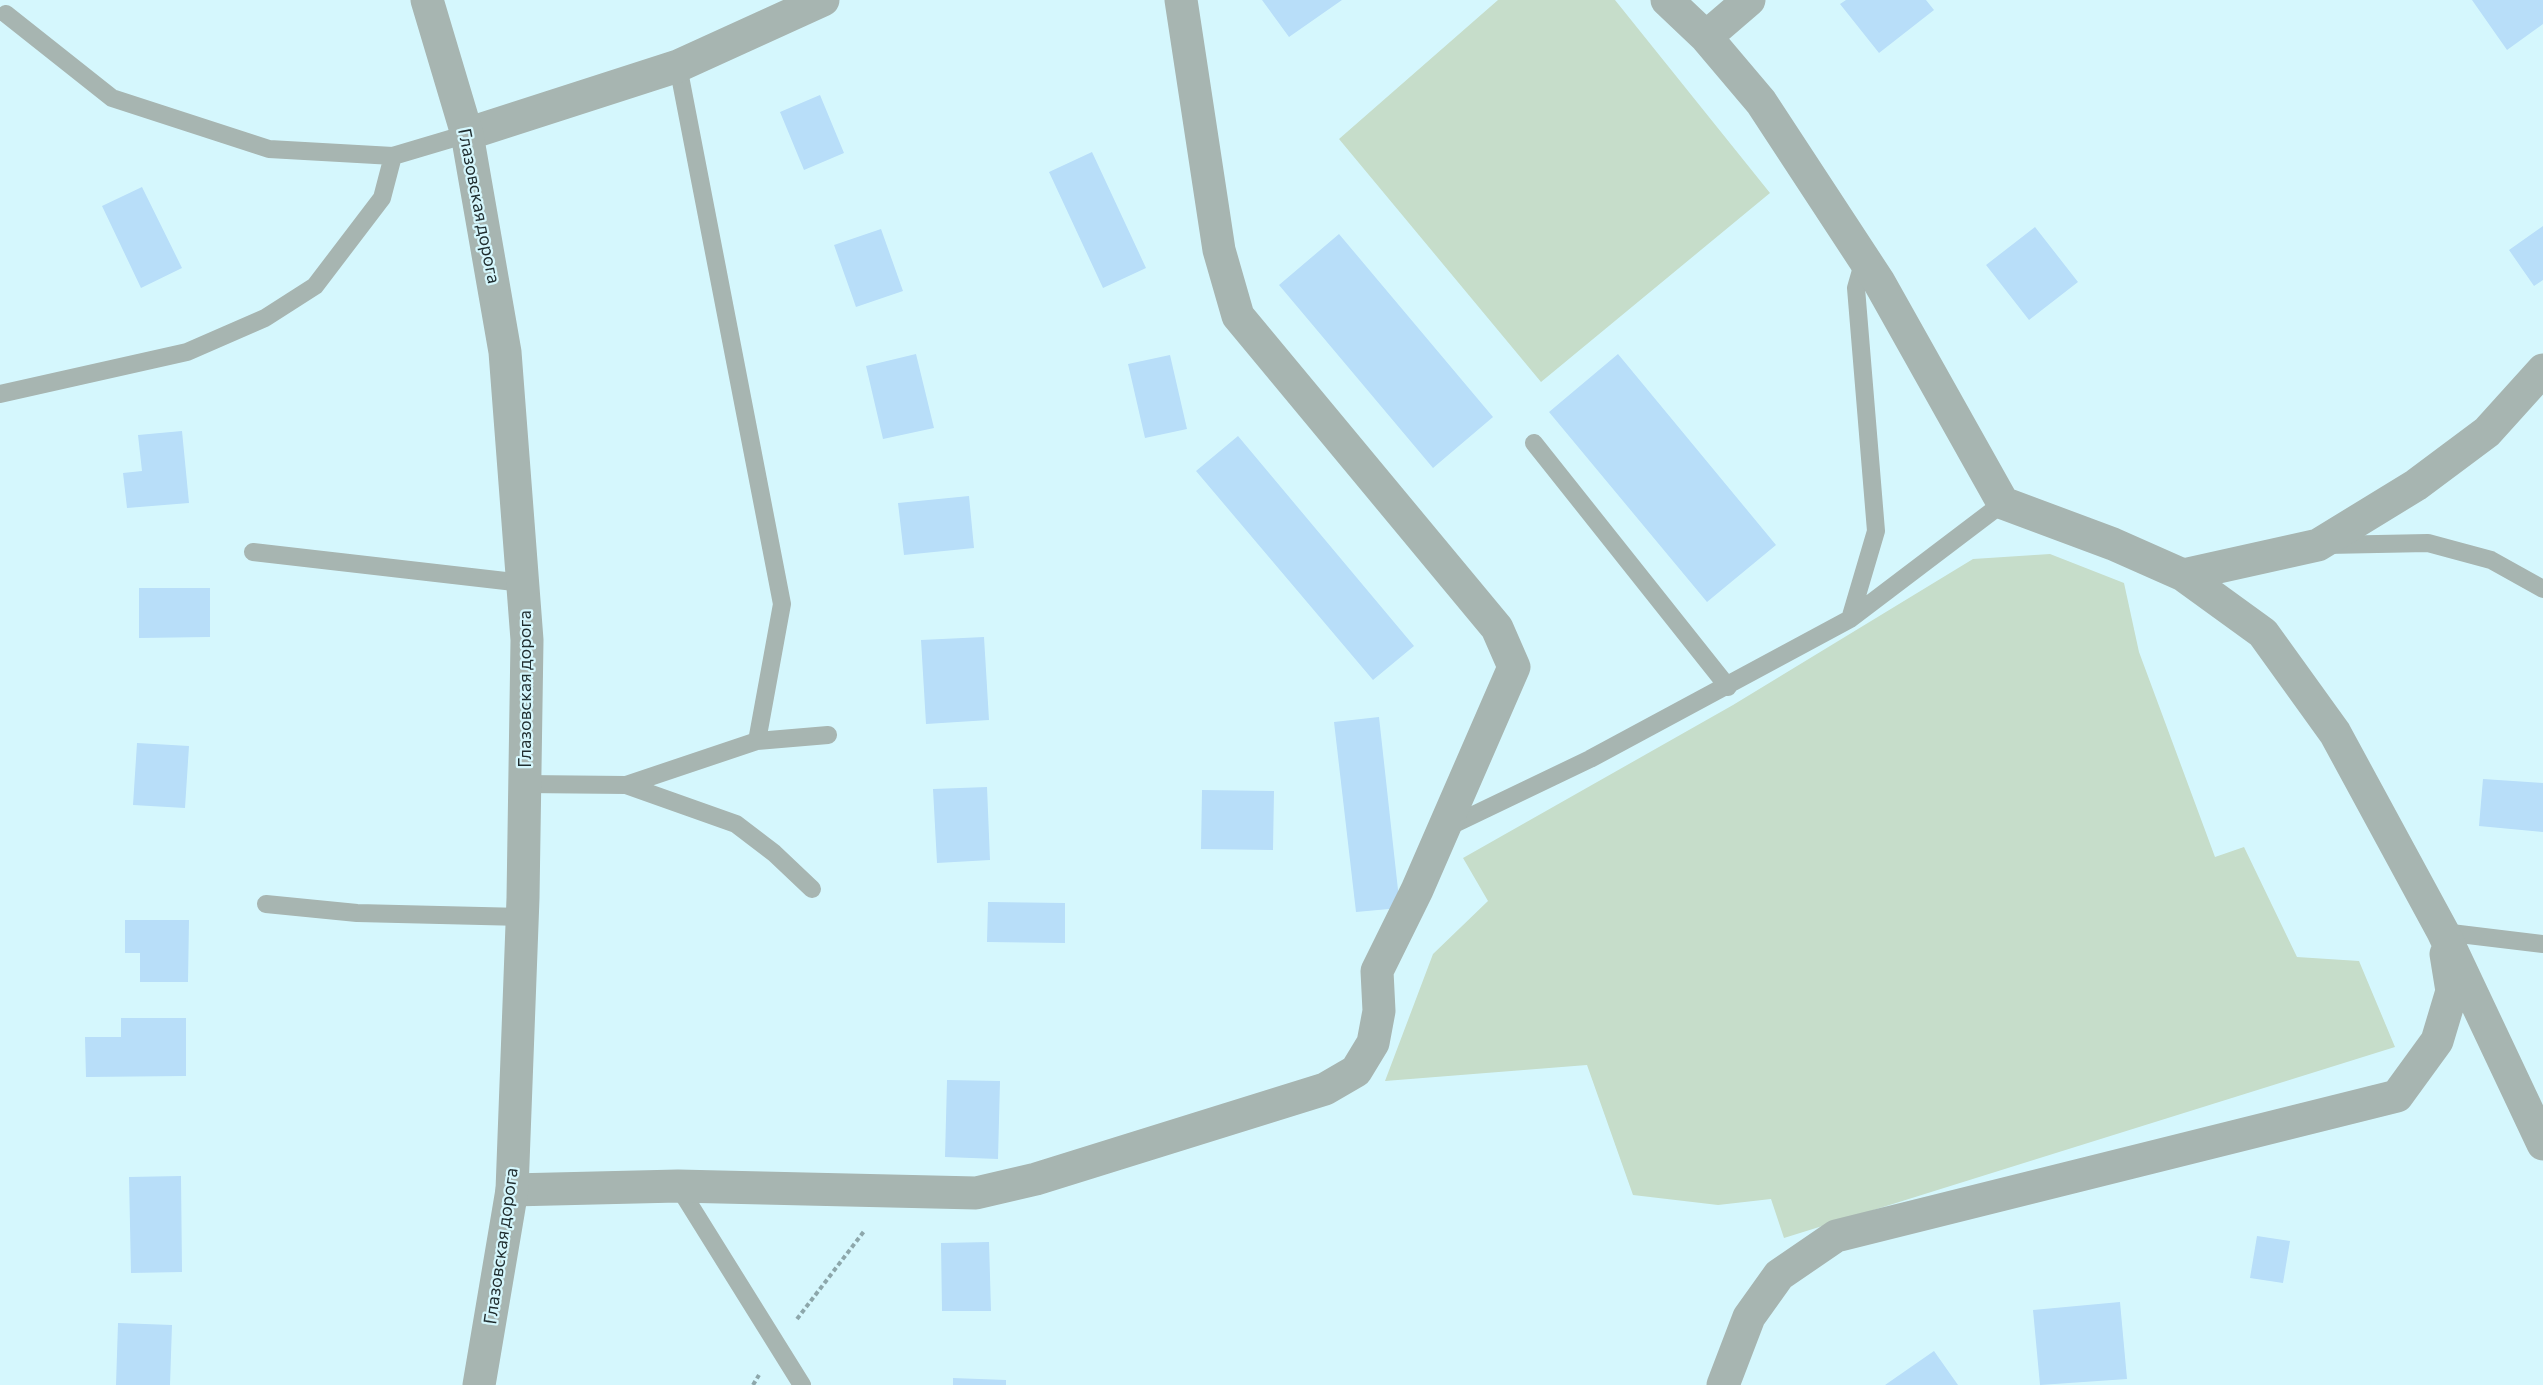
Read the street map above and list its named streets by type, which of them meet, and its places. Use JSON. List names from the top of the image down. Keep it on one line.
{"streets":{"street":["Глазовская дорога"]}}
